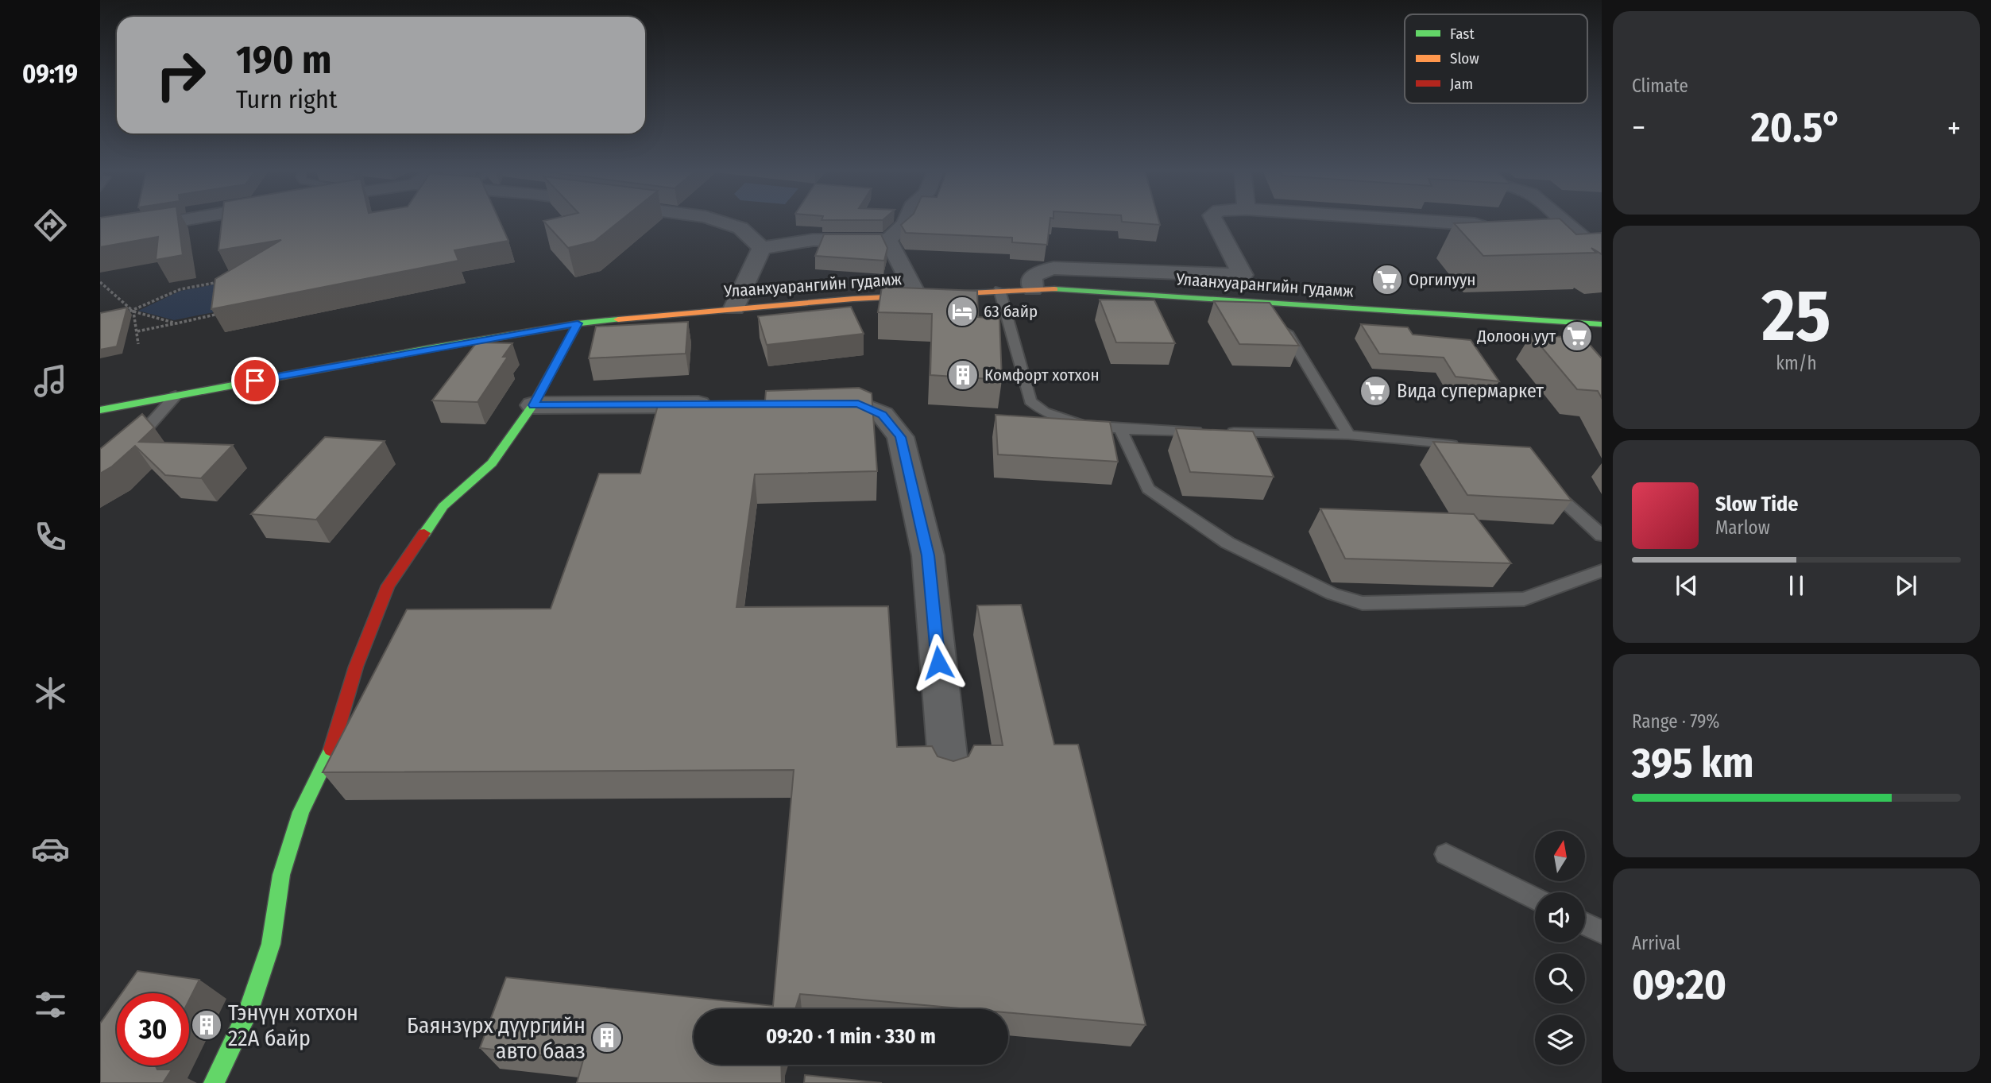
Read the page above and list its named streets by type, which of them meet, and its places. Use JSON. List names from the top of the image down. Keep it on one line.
{"streets":{"main road":["Улаанхуарангийн гудамж"]},"places":{"supermarket":["Оргилуун","Долоон уут","Вида супермаркет"],"hotel":["63 байр"],"building":["Комфорт хотхон","Тэнүүн хотхон 22А байр","Баянзүрх дүүргийн авто бааз"]},"legend":["Fast","Slow","Jam"],"north":"top","page":{"tabs":"09:19","tile":["Climate",["25","km/h"],["Range · 79%","395 km"],["Arrival","09:20"]],"turn":["190 m","Turn right"],"heat":["−","20.5°","+"],"song":["Slow Tide","Marlow"],"limit":"30","trip":"09:20 · 1 min · 330 m"}}
